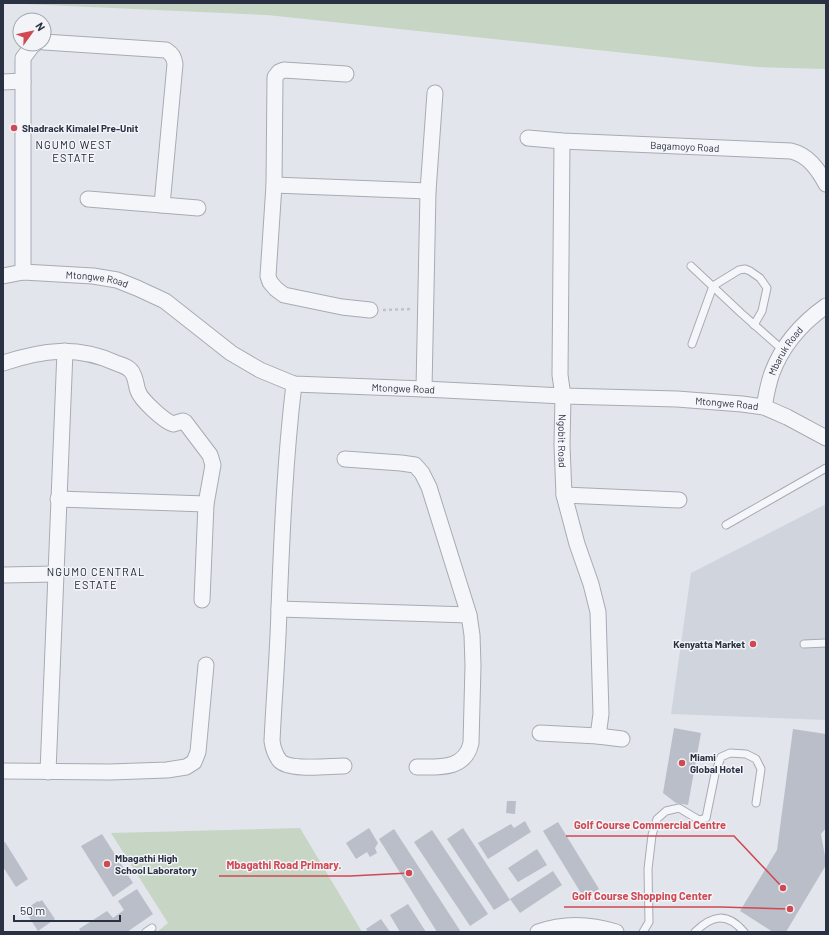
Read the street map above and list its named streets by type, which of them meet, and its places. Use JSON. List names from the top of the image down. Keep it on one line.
{"streets":{"street":["Bagamoyo Road","Mtongwe Road","Mbaruk Road","Ngobit Road"]},"crossings":[["Bagamoyo Road","Ngobit Road"],["Mtongwe Road","Mbaruk Road"],["Mtongwe Road","Ngobit Road"]],"districts":["NGUMO WEST ESTATE","NGUMO CENTRAL ESTATE"],"places":["Shadrack Kimalel Pre-Unit","Kenyatta Market","Miami Global Hotel","Mbagathi High School Laboratory","Mbagathi Road Primary.","Golf Course Commercial Centre","Golf Course Shopping Center"],"scale_bar":"50 m","north":"top right"}
